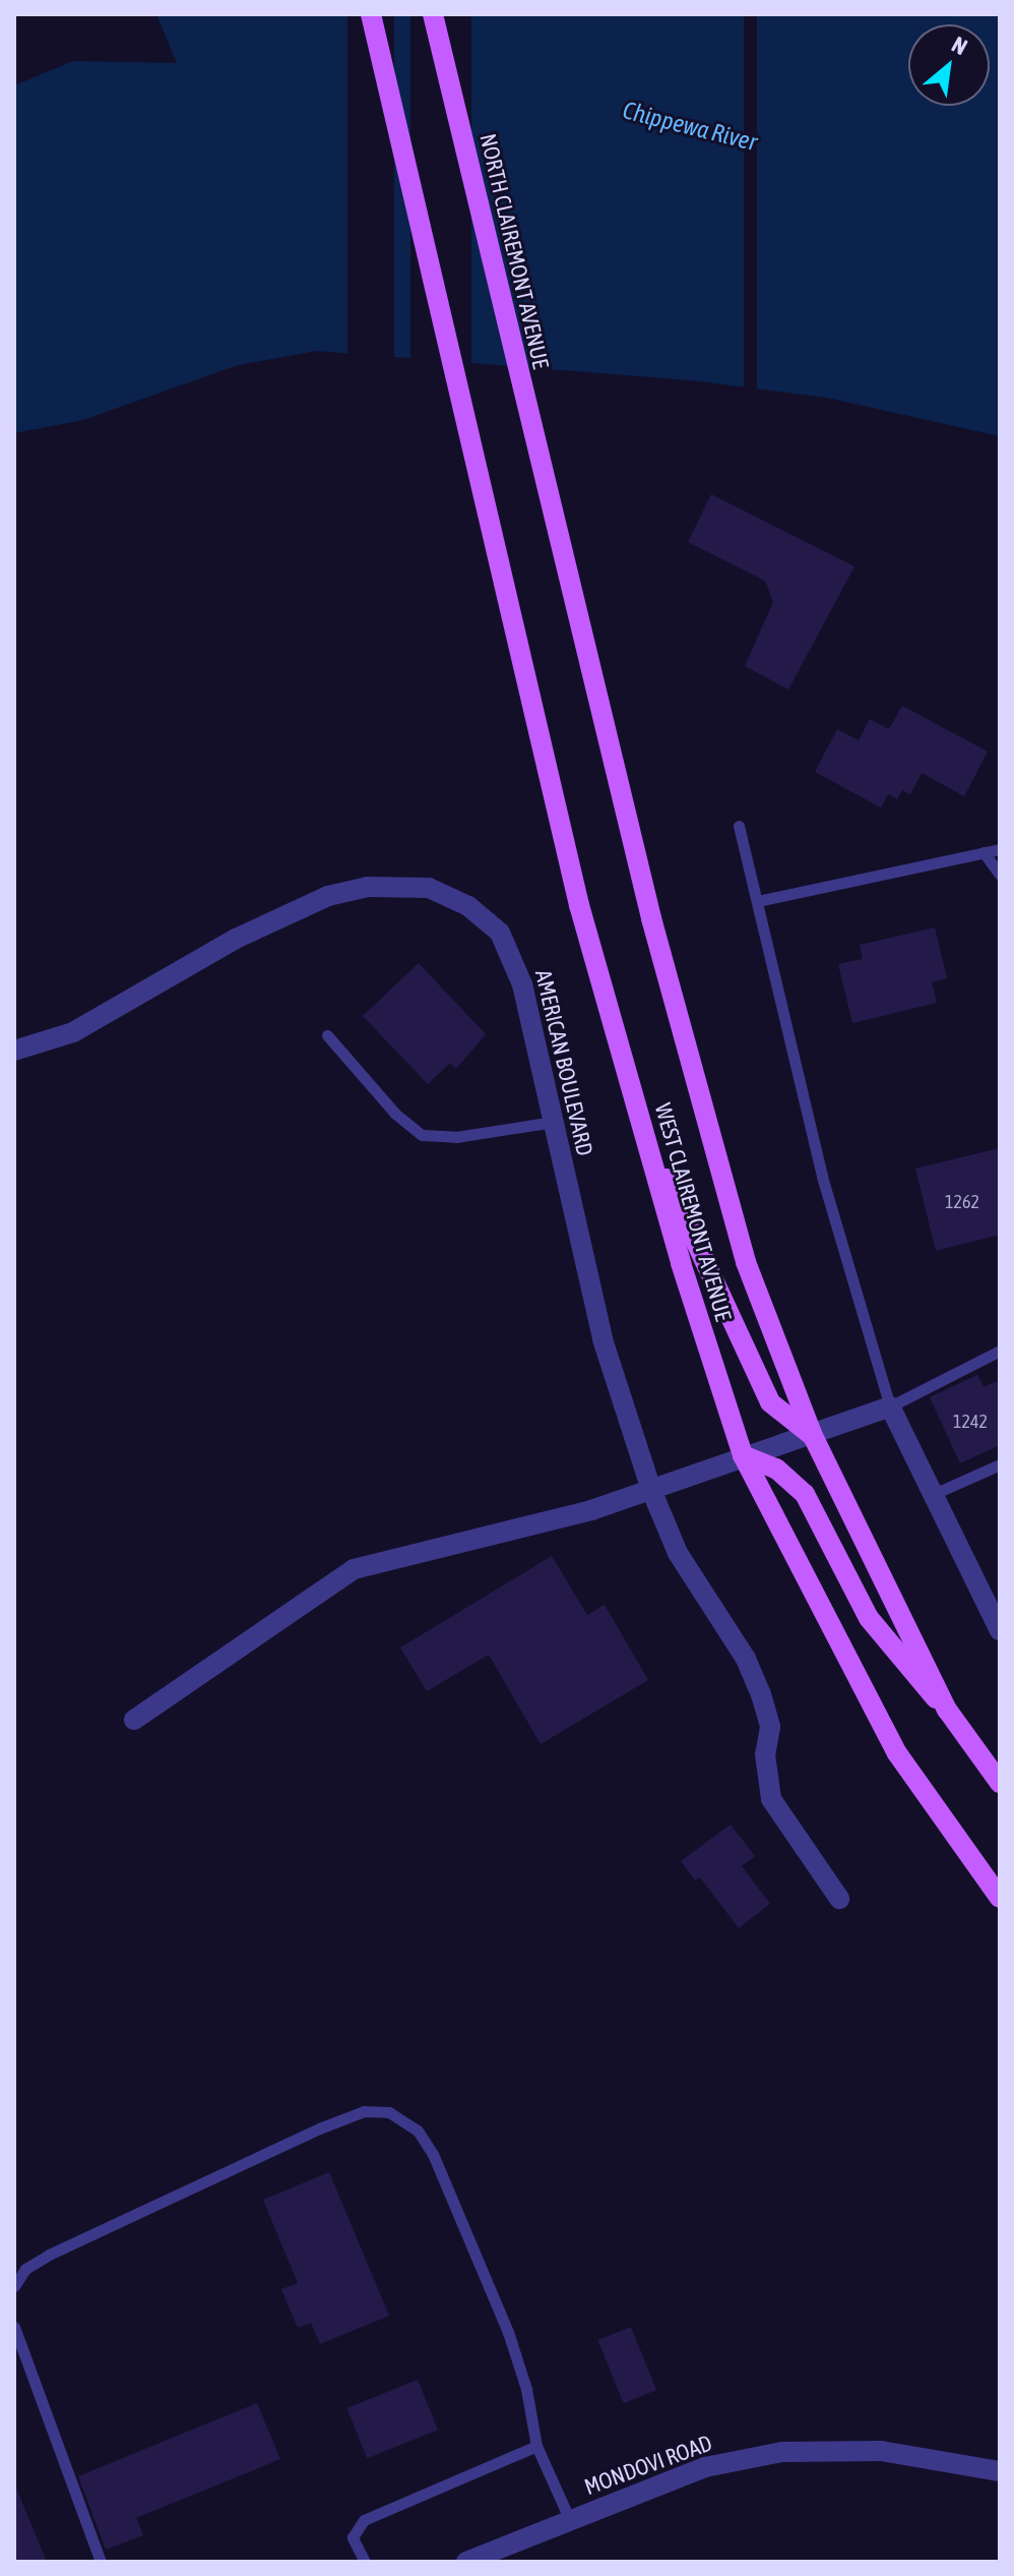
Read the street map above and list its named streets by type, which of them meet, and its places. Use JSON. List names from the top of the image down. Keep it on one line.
{"streets":{"main road":["NORTH CLAIREMONT AVENUE","WEST CLAIREMONT AVENUE"],"street":["AMERICAN BOULEVARD","MONDOVI ROAD"]},"crossings":[["NORTH CLAIREMONT AVENUE","WEST CLAIREMONT AVENUE"]],"water":["Chippewa River"],"house_numbers":["1262","1242"],"north":"top right"}
